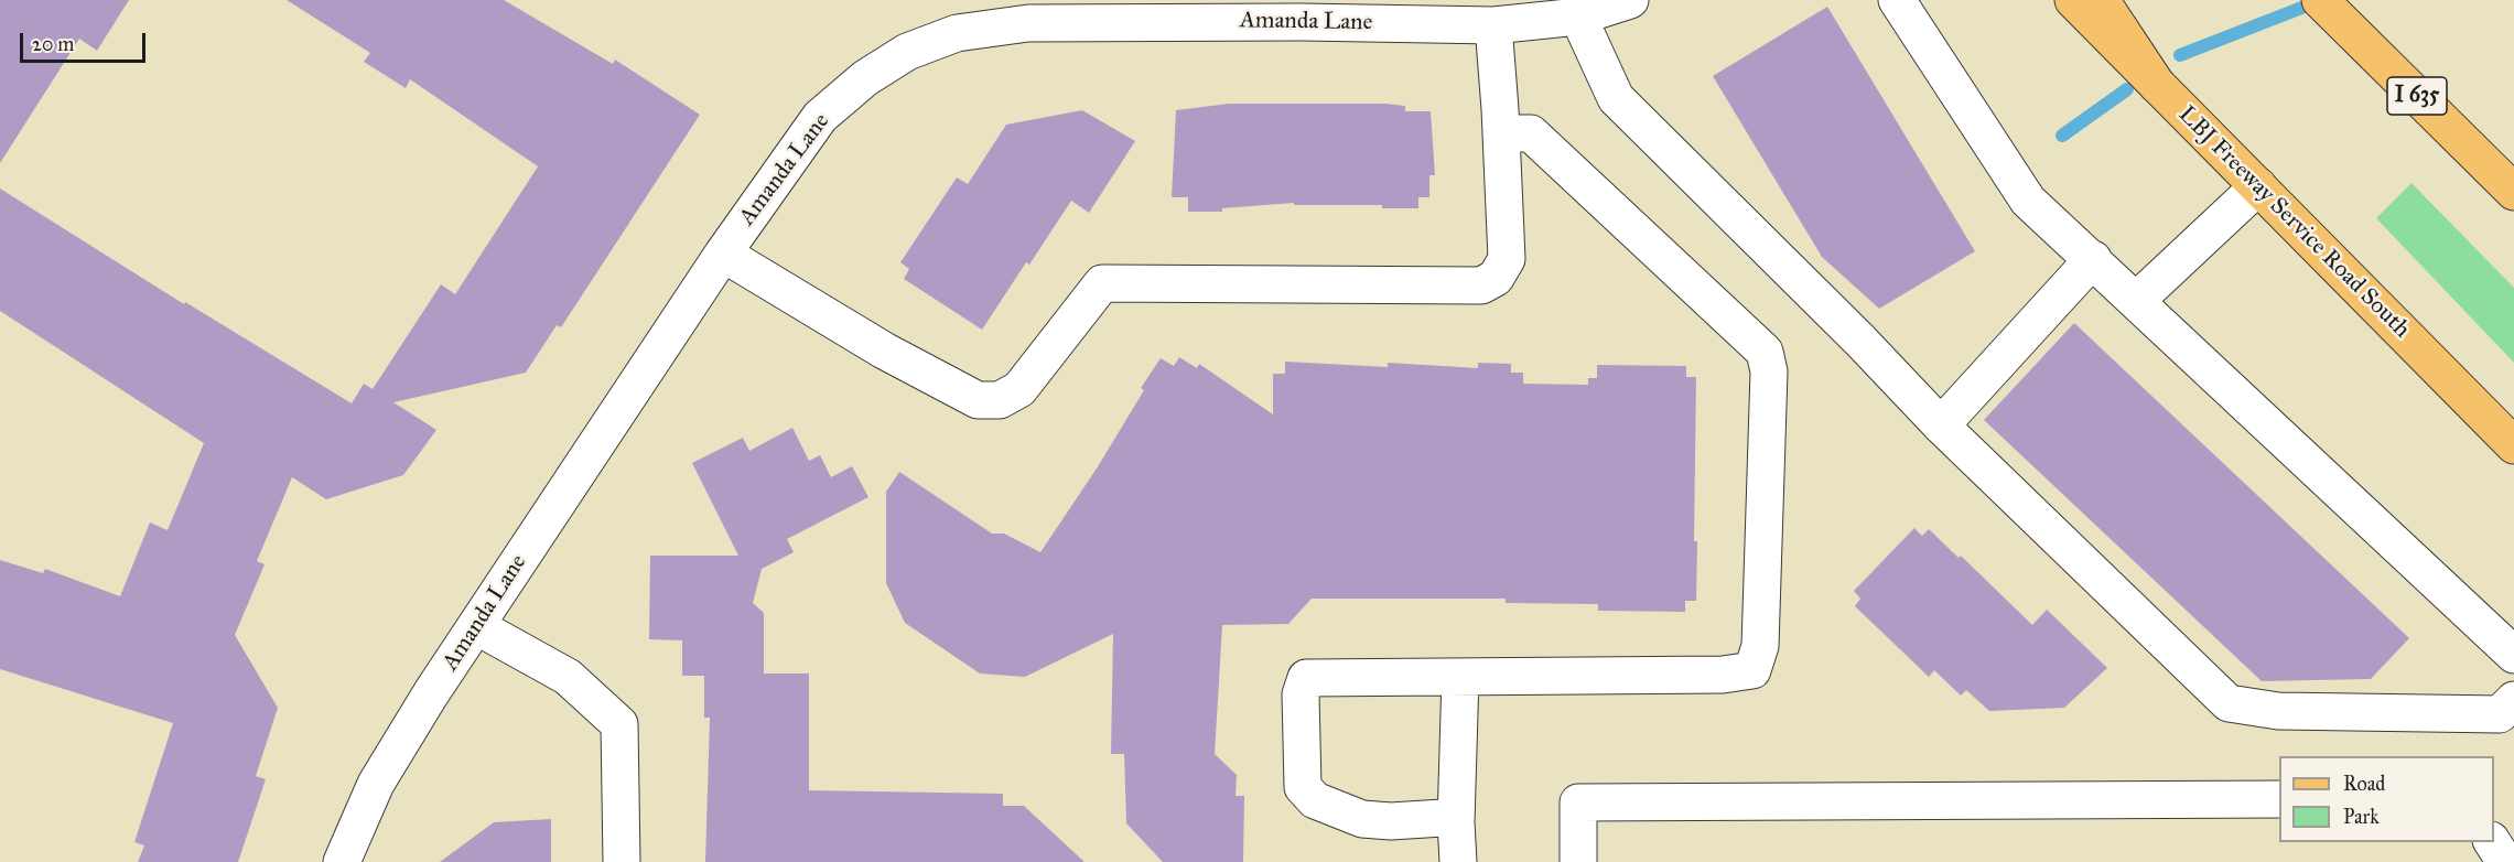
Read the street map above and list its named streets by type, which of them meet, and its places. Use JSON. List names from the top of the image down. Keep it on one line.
{"streets":{"main road":["I 635","LBJ Freeway Service Road South"],"street":["Amanda Lane"]},"legend":["Road","Park"],"scale_bar":"20 m"}
